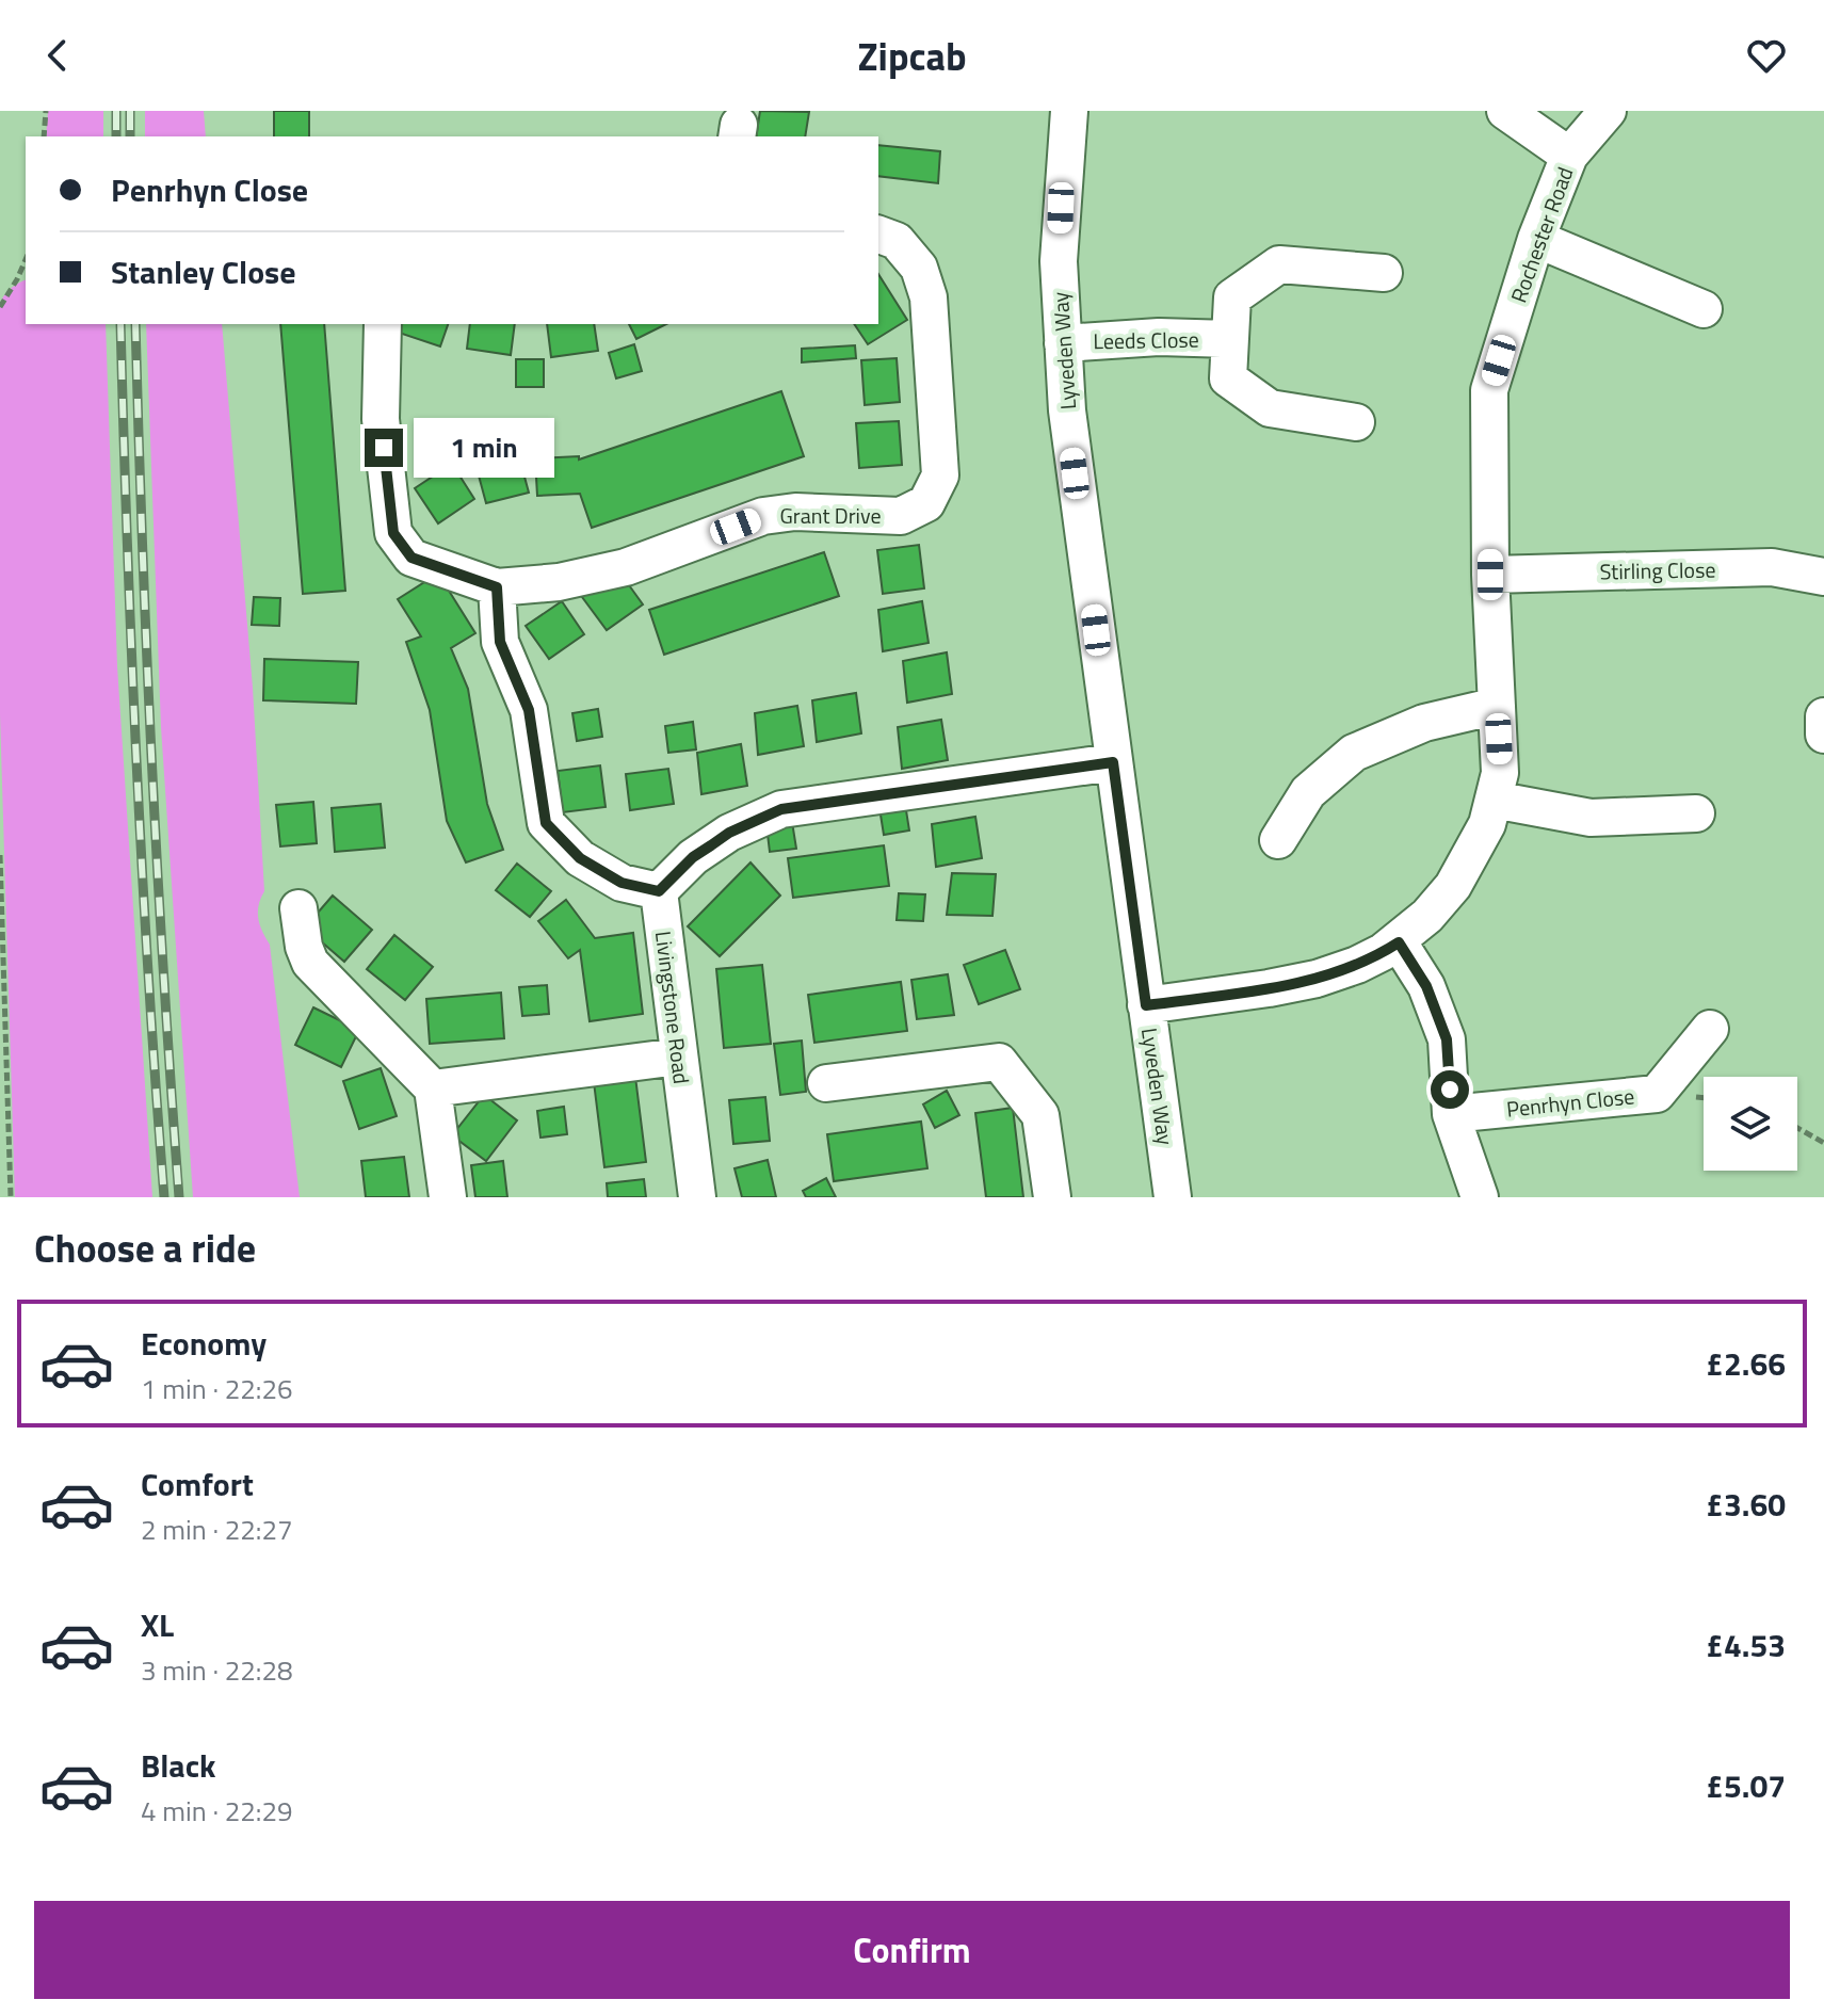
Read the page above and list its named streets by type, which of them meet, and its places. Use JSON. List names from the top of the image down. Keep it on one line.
{"streets":{"street":["Rochester Road","Leeds Close","Lyveden Way","Grant Drive","Stirling Close","Livingstone Road","Penrhyn Close"]},"crossings":[["Rochester Road","Lyveden Way"],["Rochester Road","Stirling Close"],["Leeds Close","Lyveden Way"]],"page":{"header":"Zipcab","banner":["Penrhyn Close","Stanley Close"],"bubble":"1 min","heading":"Choose a ride","list":[{"name":"Economy","note":"1 min · 22:26","value":"£2.66"},{"name":"Comfort","note":"2 min · 22:27","value":"£3.60"},{"name":"XL","note":"3 min · 22:28","value":"£4.53"},{"name":"Black","note":"4 min · 22:29","value":"£5.07"}],"buttons":"Confirm"}}
